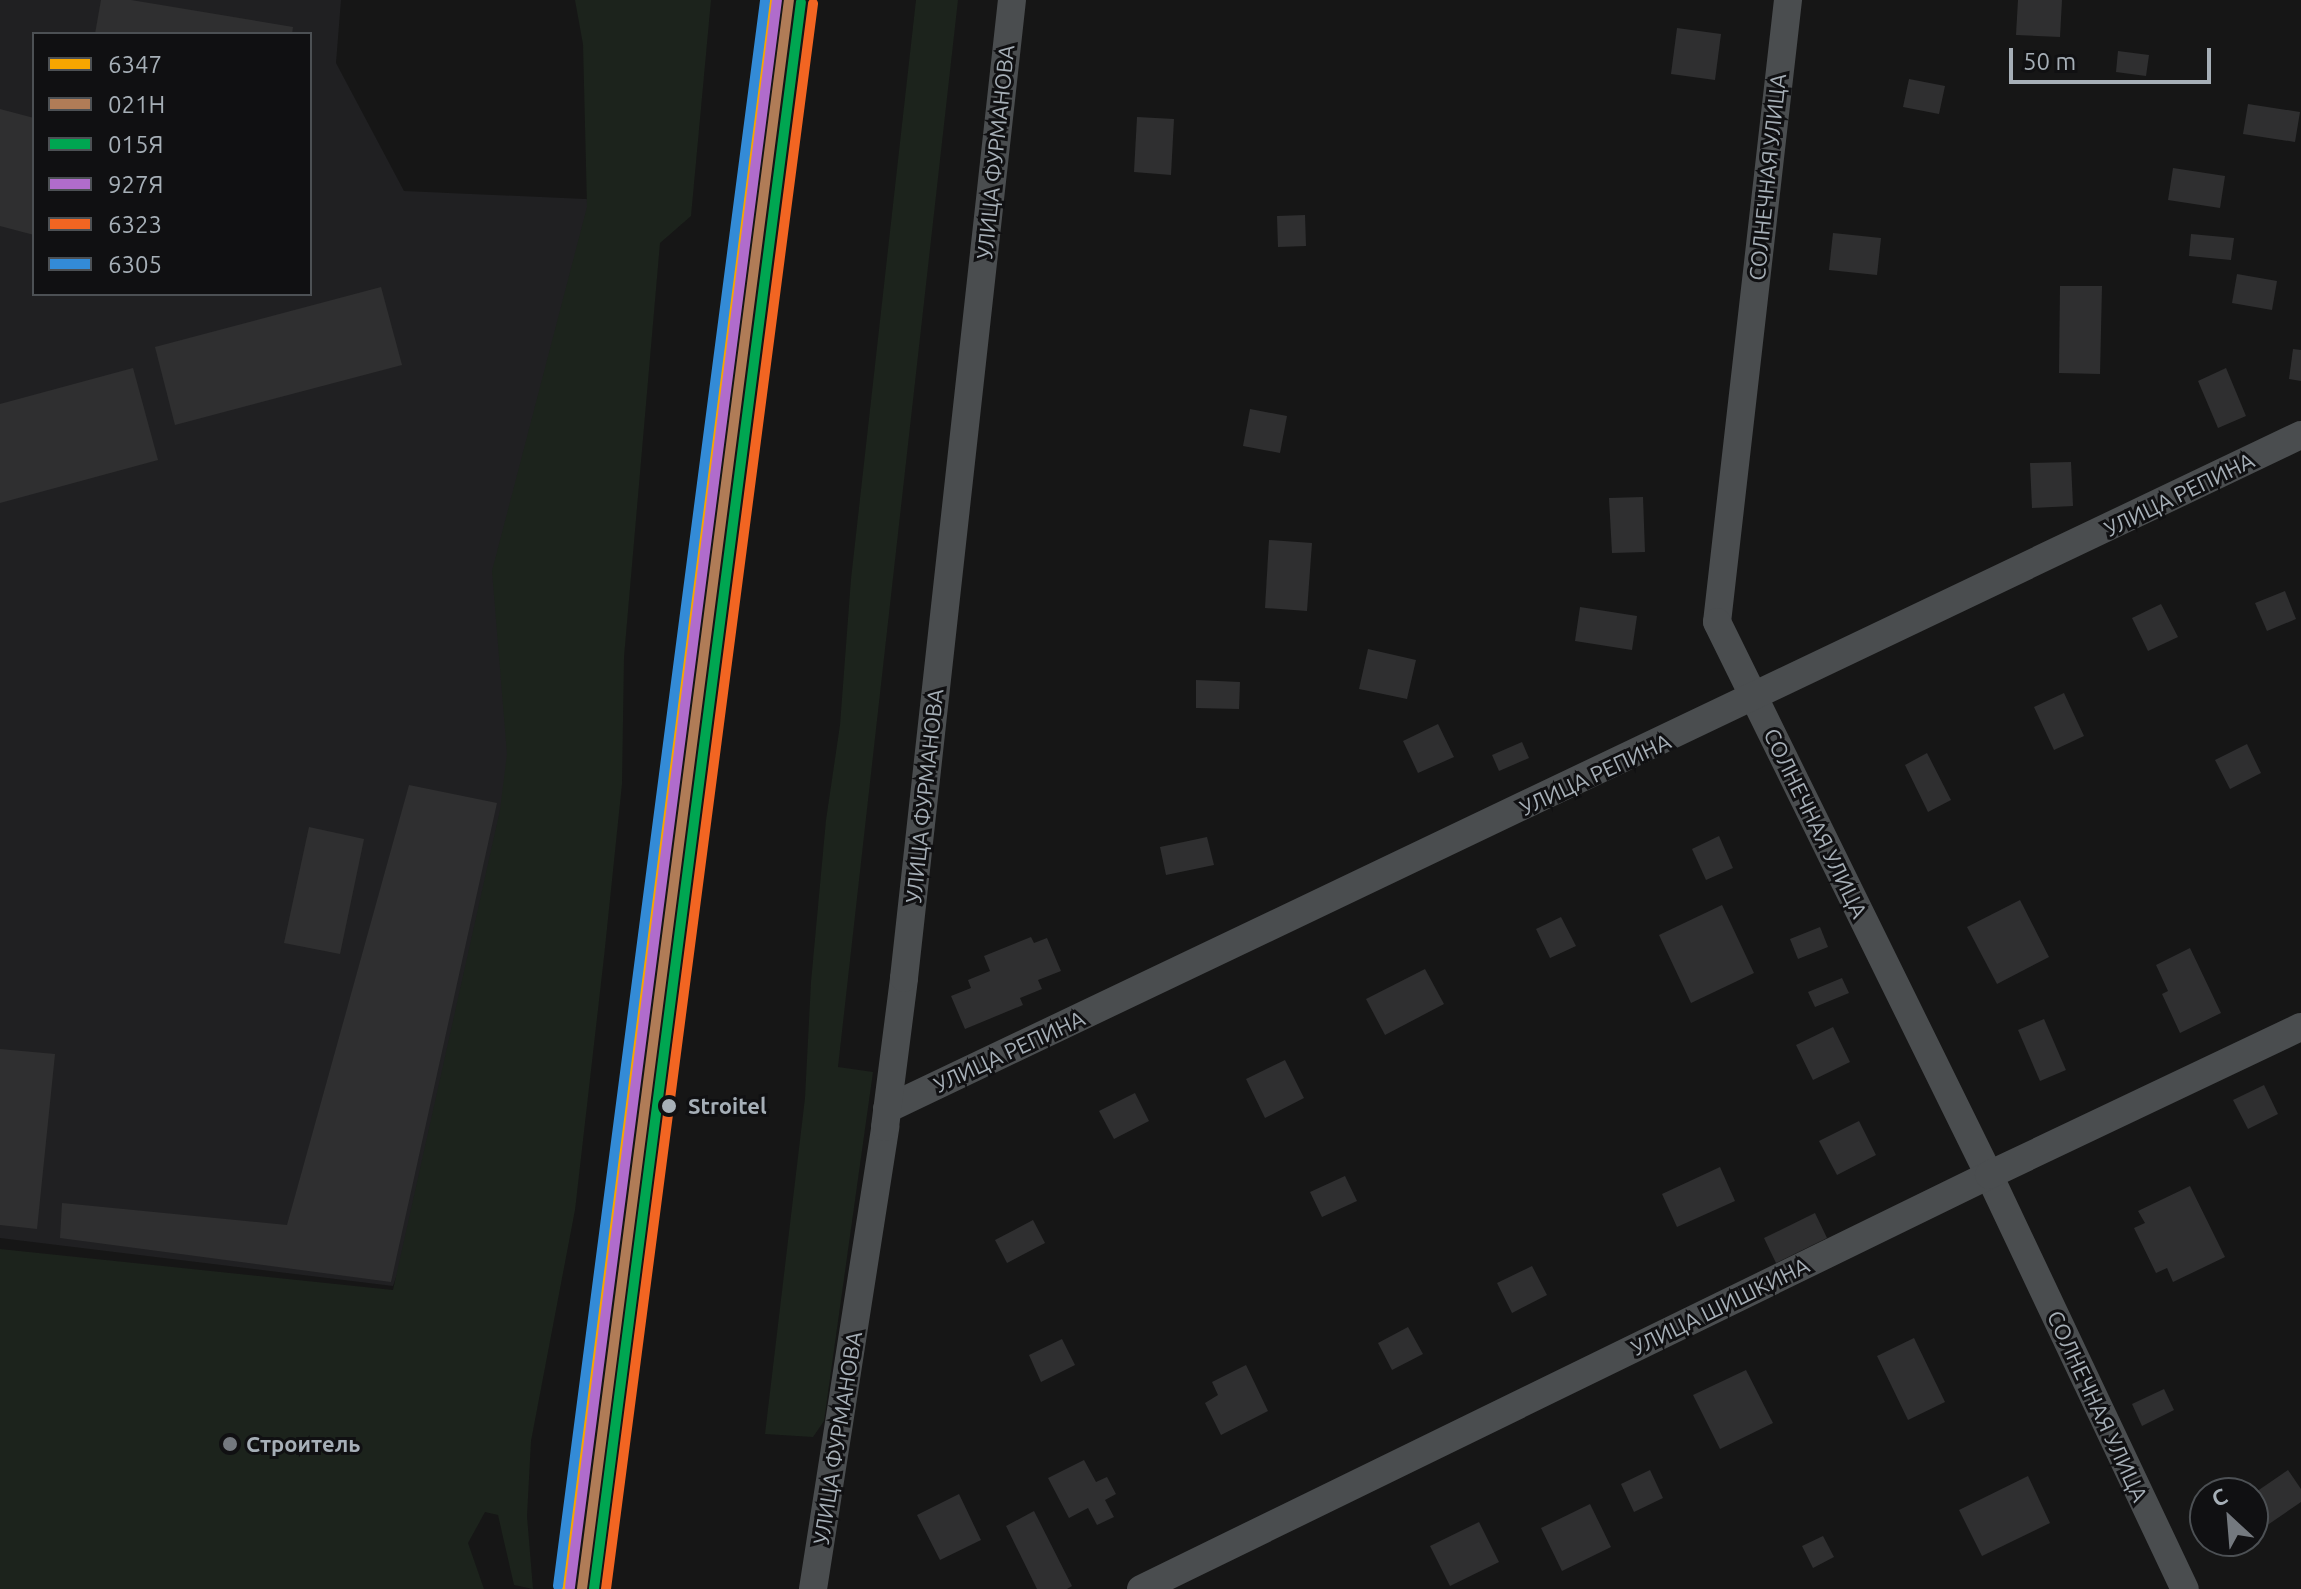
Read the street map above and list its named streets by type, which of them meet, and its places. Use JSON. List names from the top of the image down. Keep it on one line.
{"streets":{"street":["УЛИЦА ФУРМАНОВА","СОЛНЕЧНАЯ УЛИЦА","УЛИЦА РЕПИНА","УЛИЦА ШИШКИНА"]},"crossings":[["УЛИЦА ФУРМАНОВА","УЛИЦА РЕПИНА"],["СОЛНЕЧНАЯ УЛИЦА","УЛИЦА РЕПИНА"],["СОЛНЕЧНАЯ УЛИЦА","УЛИЦА ШИШКИНА"]],"places":["Stroitel","Строитель"],"lines":["transit line 6347","transit line 021Н","transit line 927Я","transit line 6305","transit line 015Я","transit line 6323"],"legend":["6347","021Н","015Я","927Я","6323","6305"],"scale_bar":"50 m","north":"top left"}
